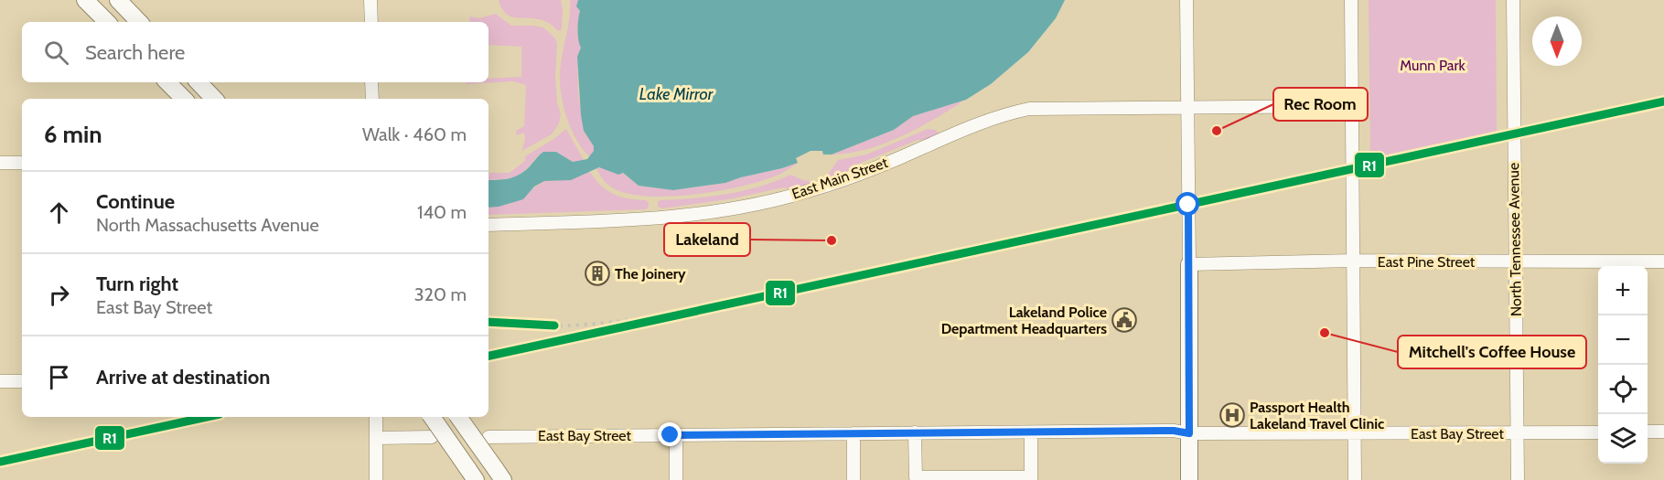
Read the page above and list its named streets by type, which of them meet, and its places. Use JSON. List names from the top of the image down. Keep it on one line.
{"streets":{"street":["East Main Street","North Tennessee Avenue","East Pine Street","East Bay Street"]},"crossings":[["North Tennessee Avenue","East Pine Street"],["North Tennessee Avenue","East Bay Street"]],"water":["Lake Mirror"],"parks":["Munn Park"],"places":{"other":["Rec Room","Lakeland","Mitchell's Coffee House"],"building":["The Joinery"],"public building":["Lakeland Police Department Headquarters"],"hospital":["Passport Health Lakeland Travel Clinic"]},"lines":["transit line R1"],"north":"bottom","page":{"search":"Search here","heading":["6 min","Walk · 460 m"],"list":[["Continue","North Massachusetts Avenue","140 m"],["Turn right","East Bay Street","320 m"],"Arrive at destination"],"map_buttons":["+","−"]}}
